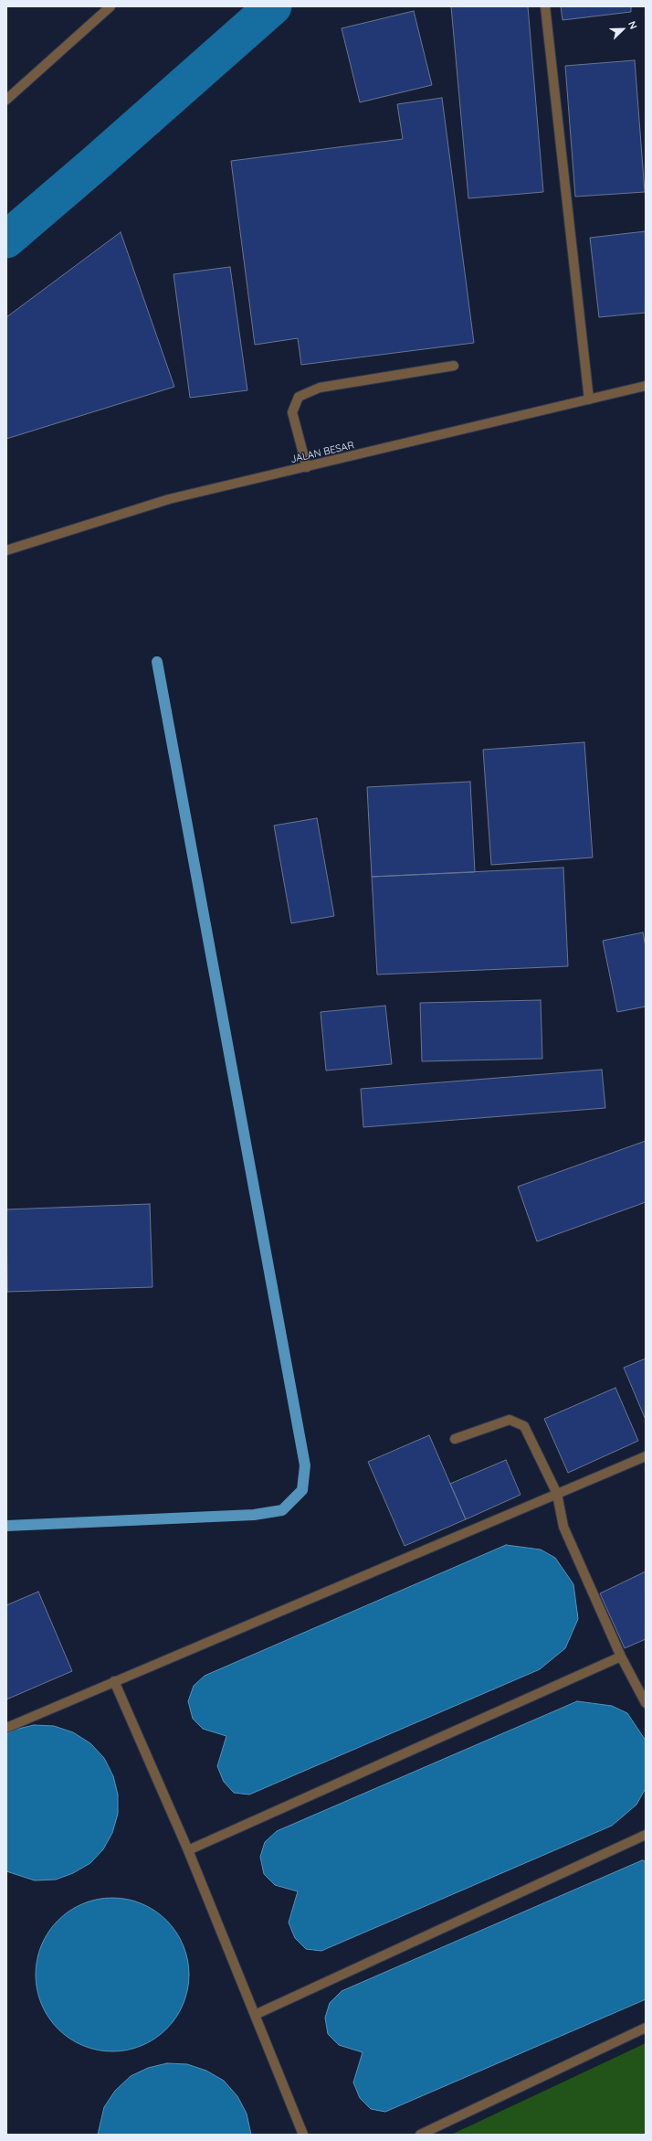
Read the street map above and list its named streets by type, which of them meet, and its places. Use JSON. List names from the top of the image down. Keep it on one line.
{"streets":{"street":["JALAN BESAR"]},"north":"top right"}
